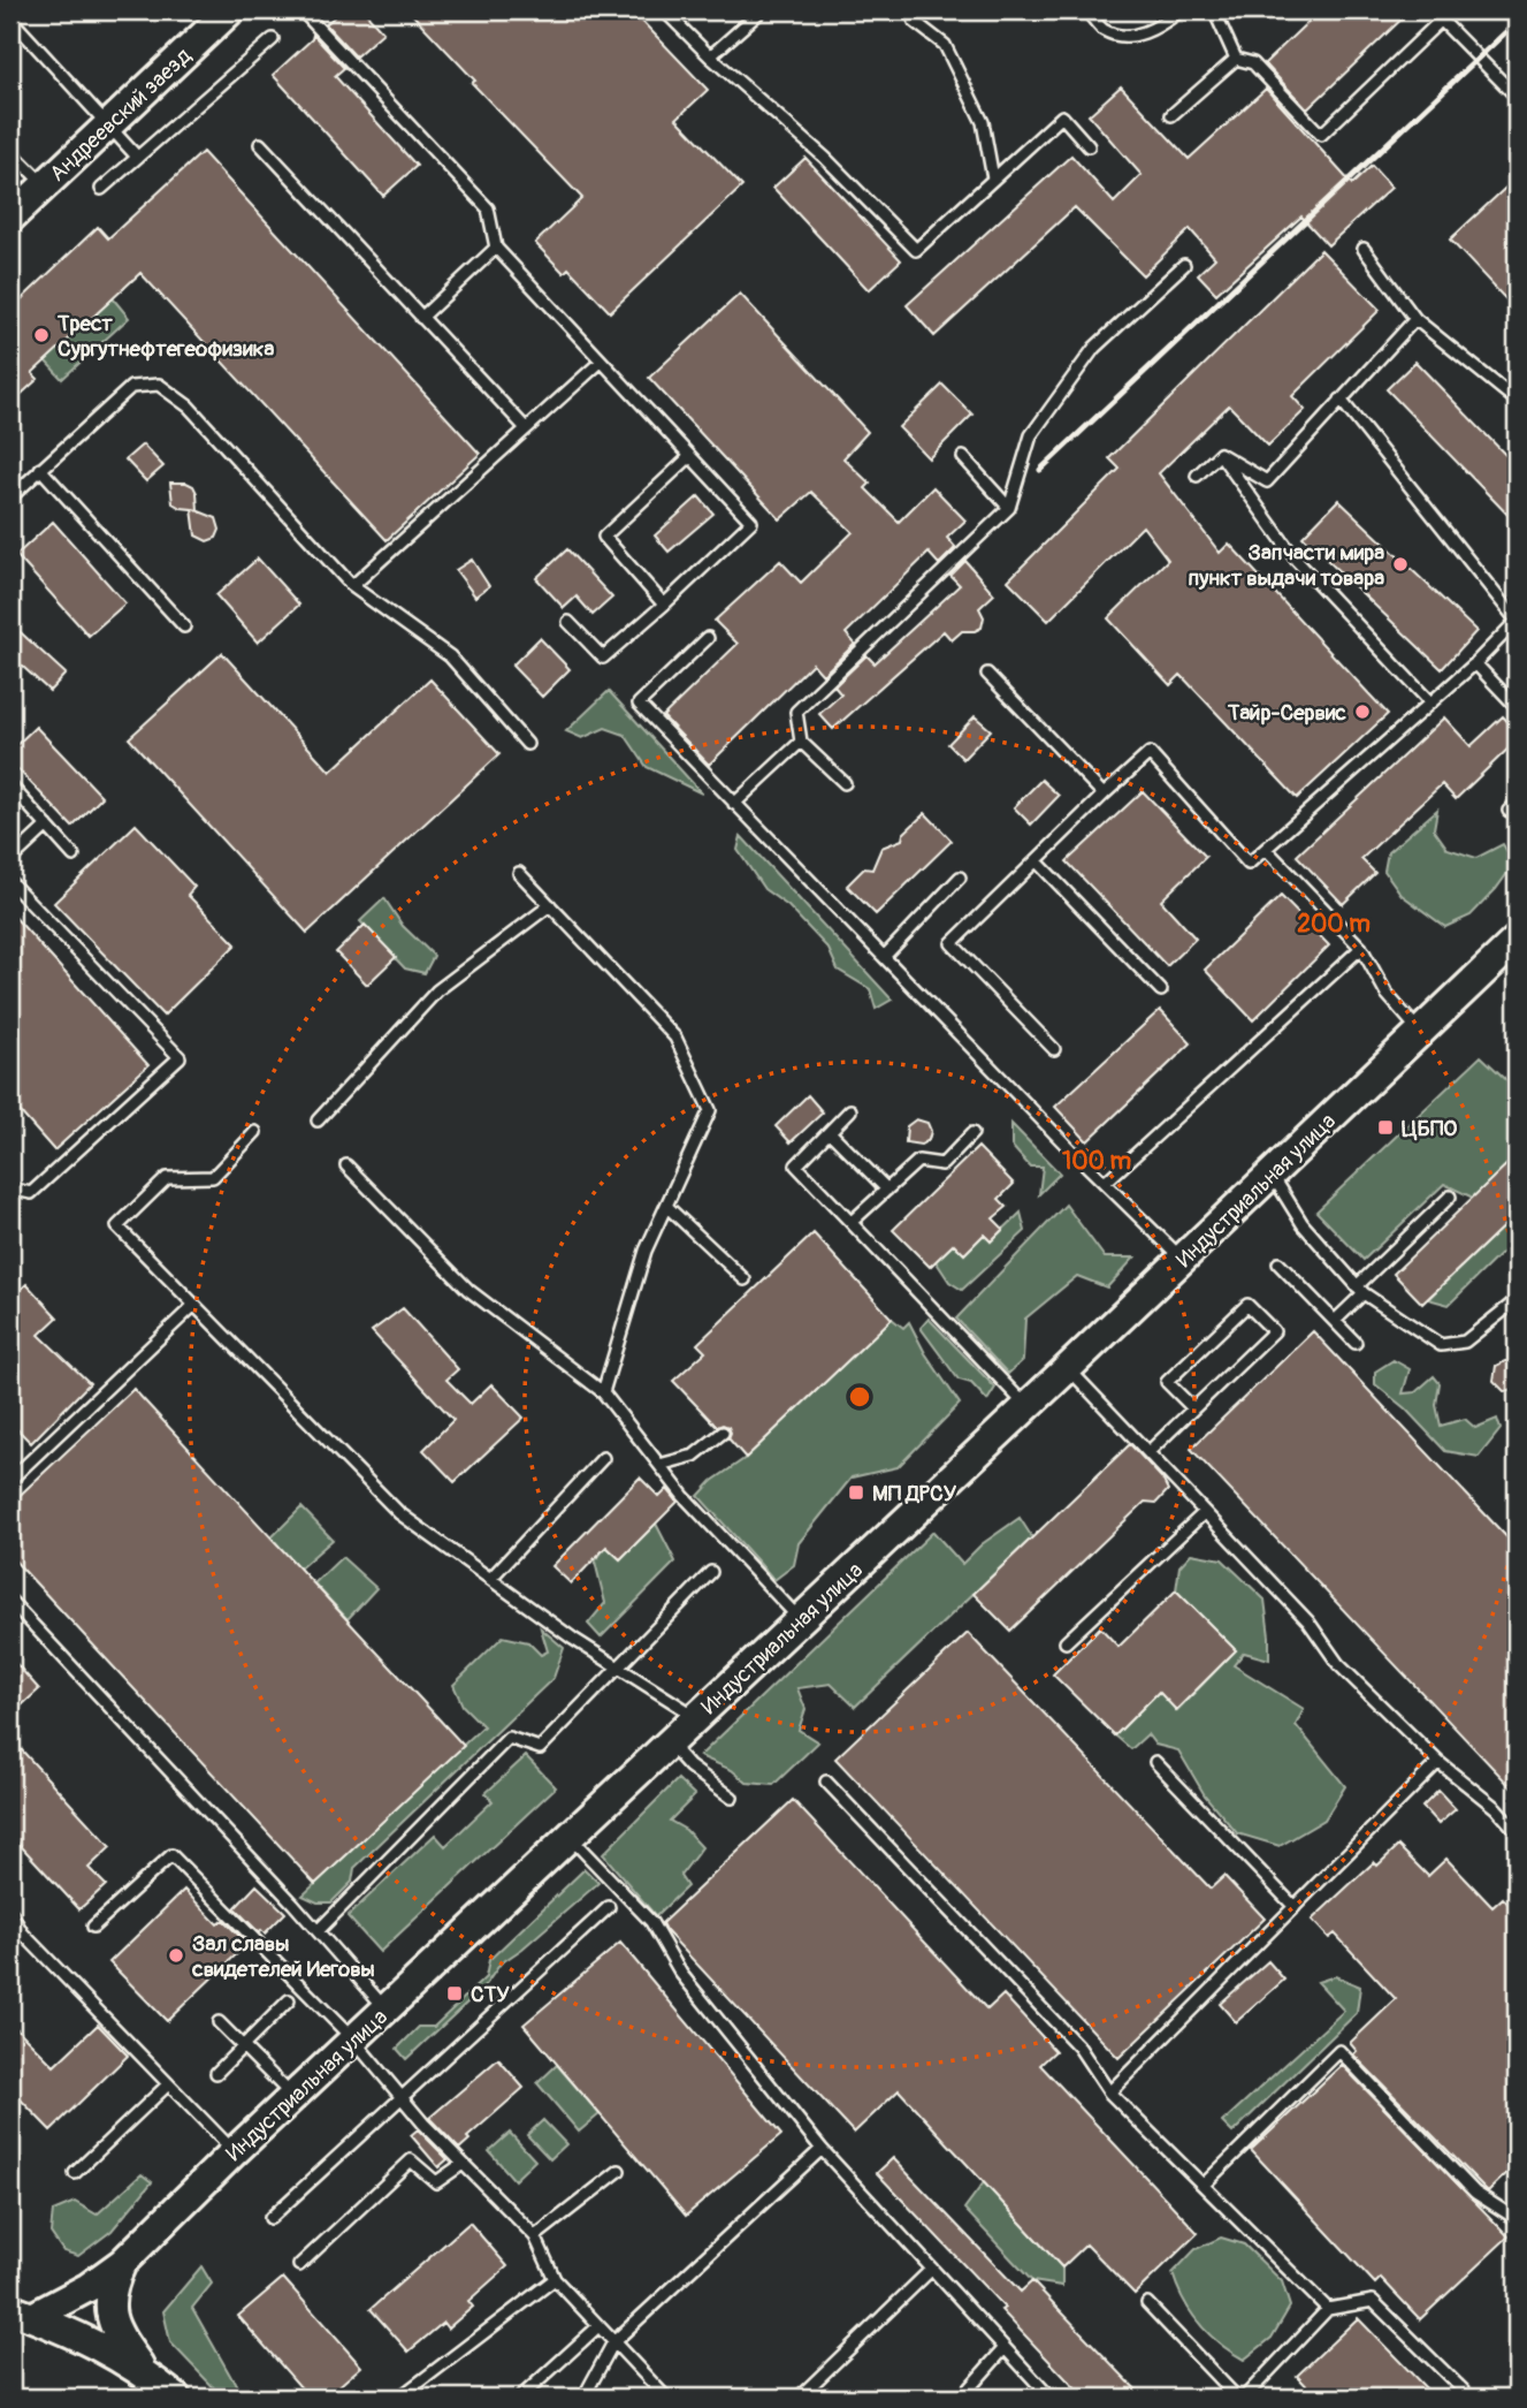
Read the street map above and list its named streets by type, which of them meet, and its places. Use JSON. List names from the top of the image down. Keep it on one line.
{"streets":{"main road":["Андреевский заезд","Индустриальная улица"]},"places":{"other":["Трест Сургутнефтегеофизика","Запчасти мира пункт выдачи товара","Тайр-Сервис","Зал славы свидетелей Иеговы"],"transit":["ЦБПО","МП ДРСУ","СТУ"]},"rings":["200 m","100 m"]}
